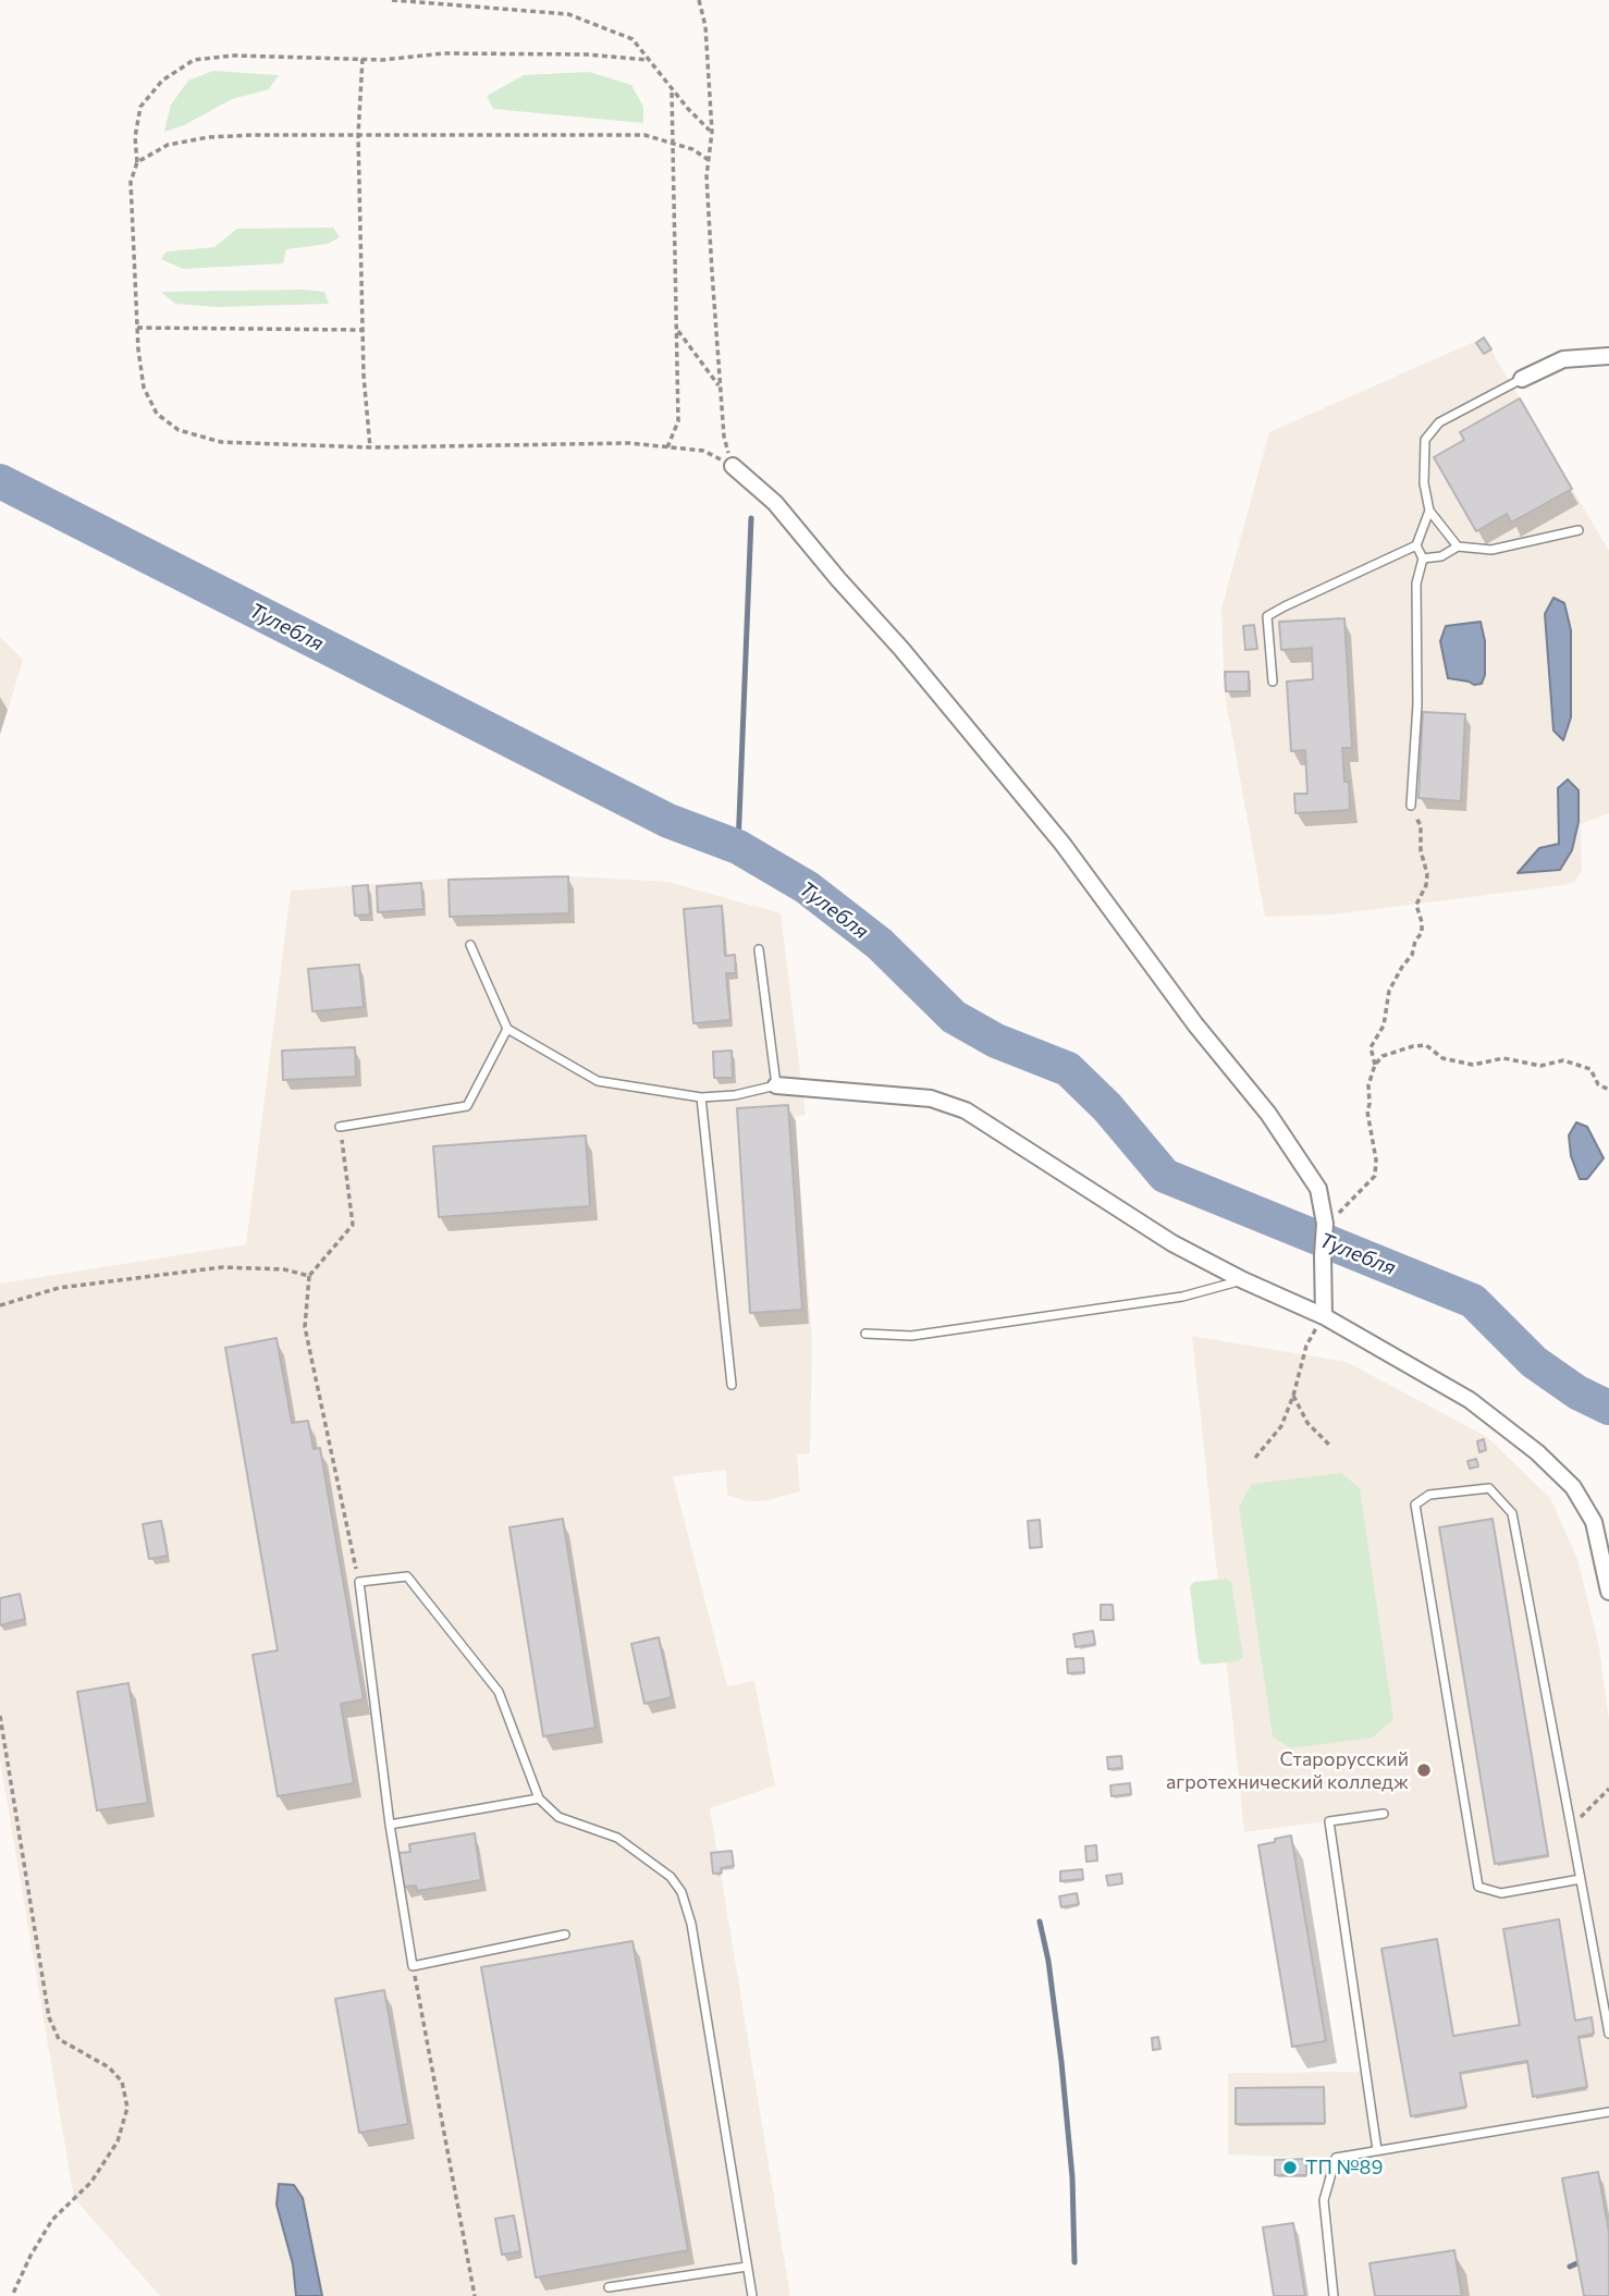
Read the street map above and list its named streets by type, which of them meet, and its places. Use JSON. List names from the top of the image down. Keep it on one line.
{"water":["Тулебля"],"places":["Старорусский агротехнический колледж","ТП №89"]}
